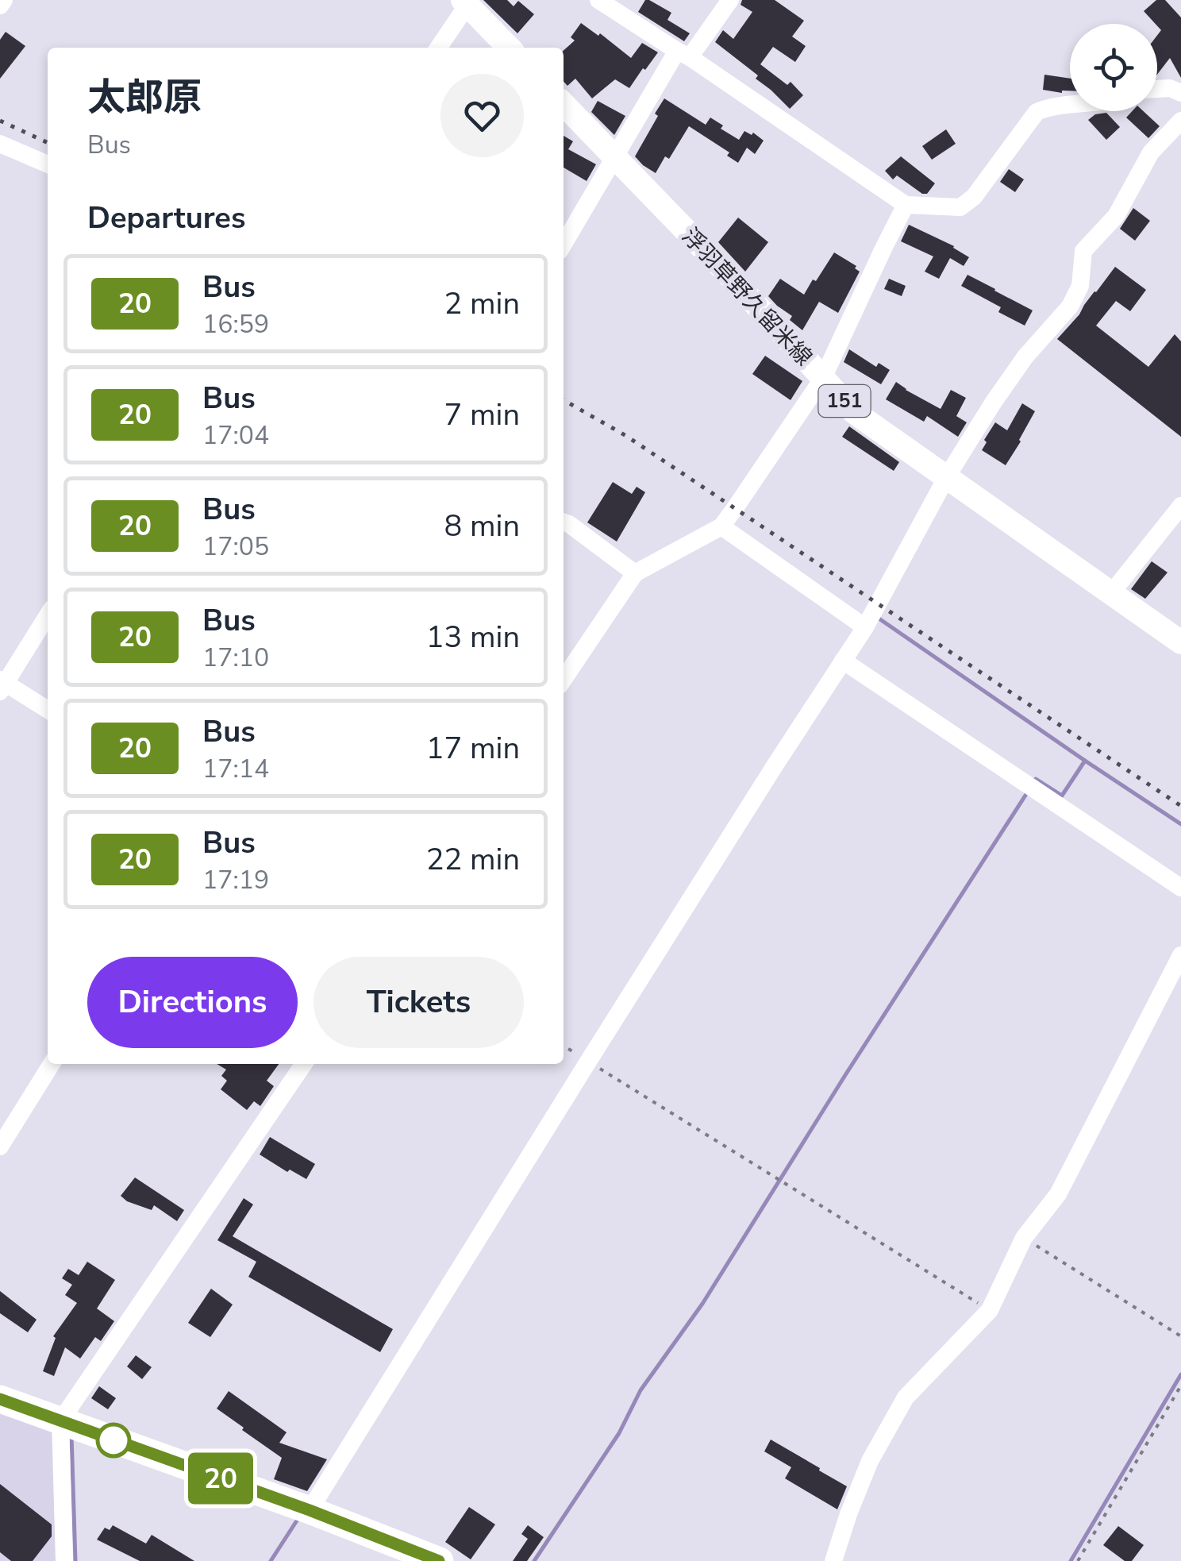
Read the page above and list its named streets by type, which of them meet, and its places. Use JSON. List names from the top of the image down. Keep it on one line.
{"streets":{"main road":["浮羽草野久留米線","151"]},"lines":["bus line 20"],"page":{"on_map":"20","heading":[["太郎原","Bus"],"Departures"],"list":[{"mark":"20","name":"Bus","note":"16:59","value":"2 min"},{"mark":"20","name":"Bus","note":"17:04","value":"7 min"},{"mark":"20","name":"Bus","note":"17:05","value":"8 min"},{"mark":"20","name":"Bus","note":"17:10","value":"13 min"},{"mark":"20","name":"Bus","note":"17:14","value":"17 min"},{"mark":"20","name":"Bus","note":"17:19","value":"22 min"}],"buttons":["Directions","Tickets"]}}
